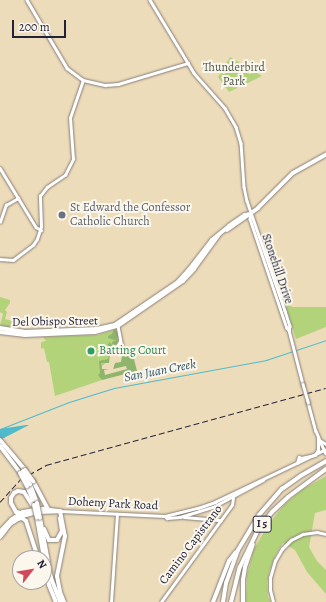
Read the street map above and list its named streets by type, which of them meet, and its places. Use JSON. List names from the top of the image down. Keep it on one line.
{"streets":{"highway":["I 5"],"main road":["Stonehill Drive","Del Obispo Street","Doheny Park Road","Camino Capistrano"]},"crossings":[["Stonehill Drive","Del Obispo Street"],["Stonehill Drive","Camino Capistrano"],["Doheny Park Road","Camino Capistrano"]],"water":["San Juan Creek"],"parks":["Thunderbird Park"],"places":["St Edward the Confessor Catholic Church","Batting Court"],"scale_bar":"200 m","north":"top right"}
